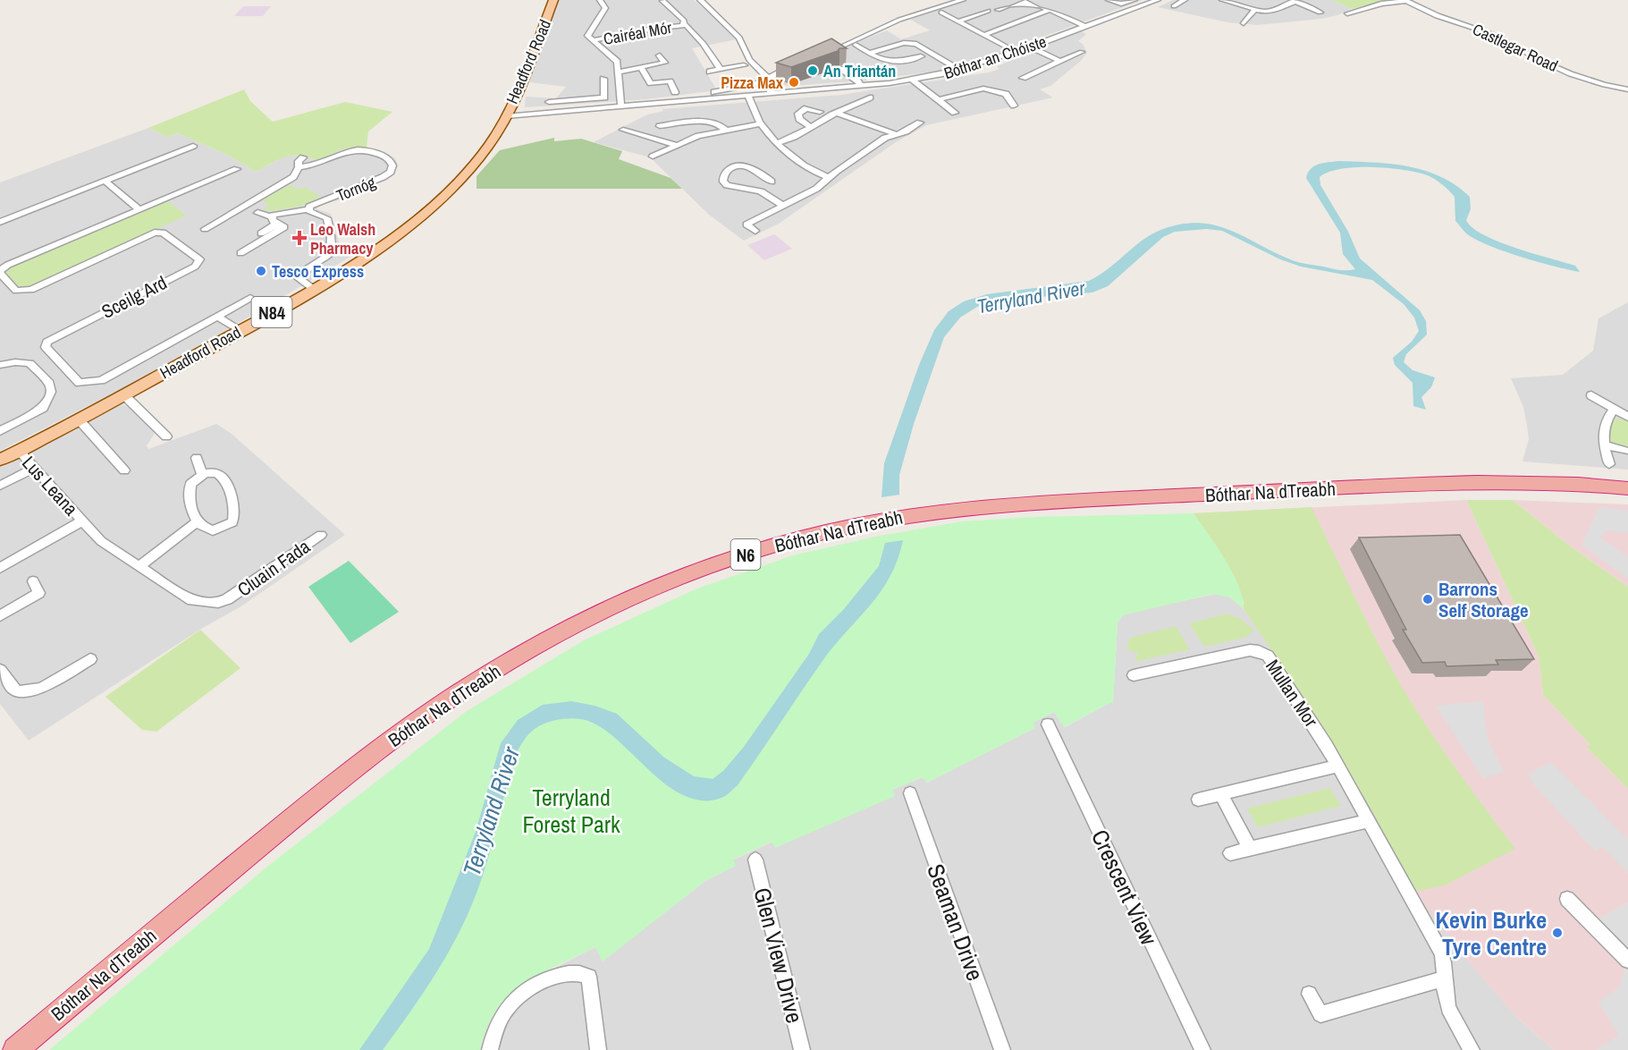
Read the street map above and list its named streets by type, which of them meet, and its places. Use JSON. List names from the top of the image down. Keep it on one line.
{"streets":{"highway":["Bóthar Na dTreabh","N6"],"main road":["Headford Road","N84"],"street":["Cairéal Mór","Castlegar Road","Bóthar an Chóiste","Tornóg","Sceilg Ard","Lus Leana","Cluain Fada","Mullan Mor","Crescent View","Seaman Drive","Glen View Drive"]},"crossings":[["Cairéal Mór","Bóthar an Chóiste"],["Bóthar an Chóiste","Headford Road"],["Headford Road","Tornóg"],["Headford Road","Lus Leana"],["Lus Leana","Cluain Fada"]],"water":["Terryland River"],"parks":["Terryland Forest Park"],"places":{"other":["An Triantán","Pizza Max","Tesco Express","Barrons Self Storage","Kevin Burke Tyre Centre"],"health":["Leo Walsh Pharmacy"]}}
